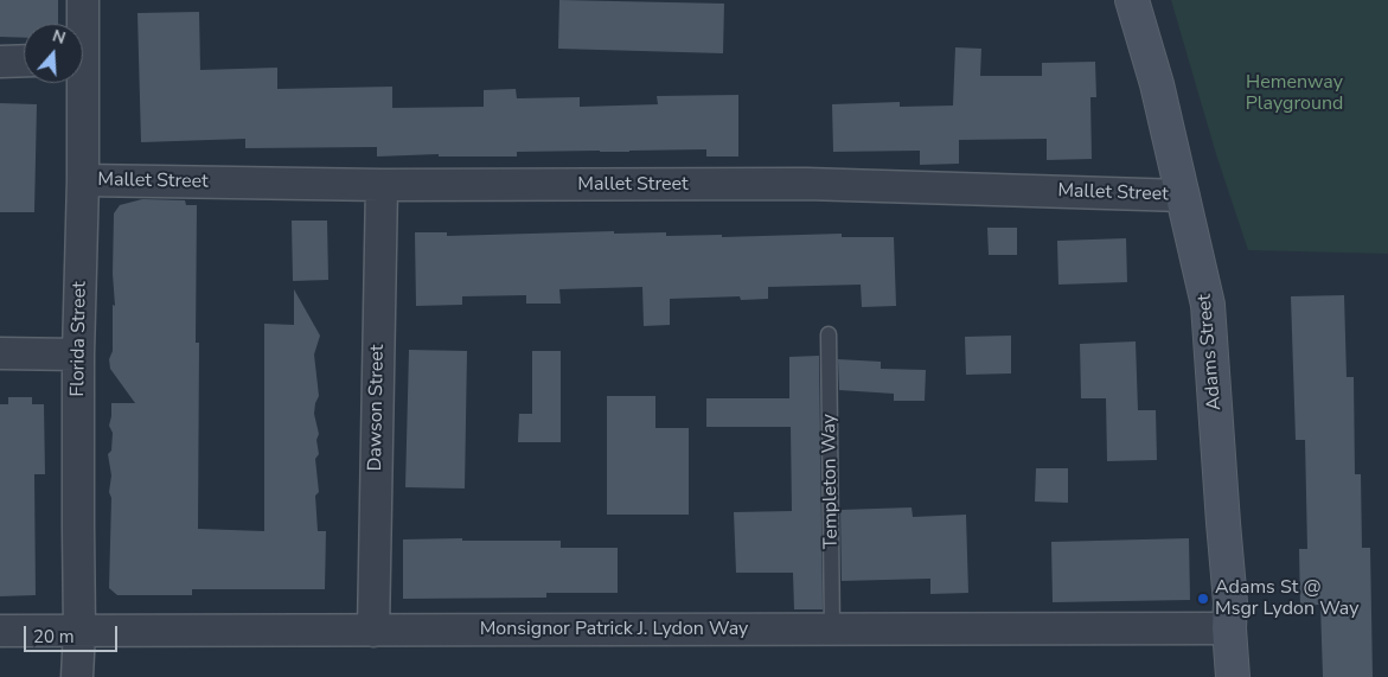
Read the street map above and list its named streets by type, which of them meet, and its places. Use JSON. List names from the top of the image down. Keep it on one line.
{"streets":{"main road":["Adams Street"],"street":["Mallet Street","Florida Street","Dawson Street","Monsignor Patrick J. Lydon Way"],"lane":["Templeton Way"]},"crossings":[["Mallet Street","Florida Street"],["Mallet Street","Adams Street"],["Mallet Street","Dawson Street"],["Florida Street","Monsignor Patrick J. Lydon Way"],["Adams Street","Monsignor Patrick J. Lydon Way"],["Dawson Street","Monsignor Patrick J. Lydon Way"],["Templeton Way","Monsignor Patrick J. Lydon Way"]],"parks":["Hemenway Playground"],"places":["Adams St @ Msgr Lydon Way"],"scale_bar":"20 m","north":"top"}
